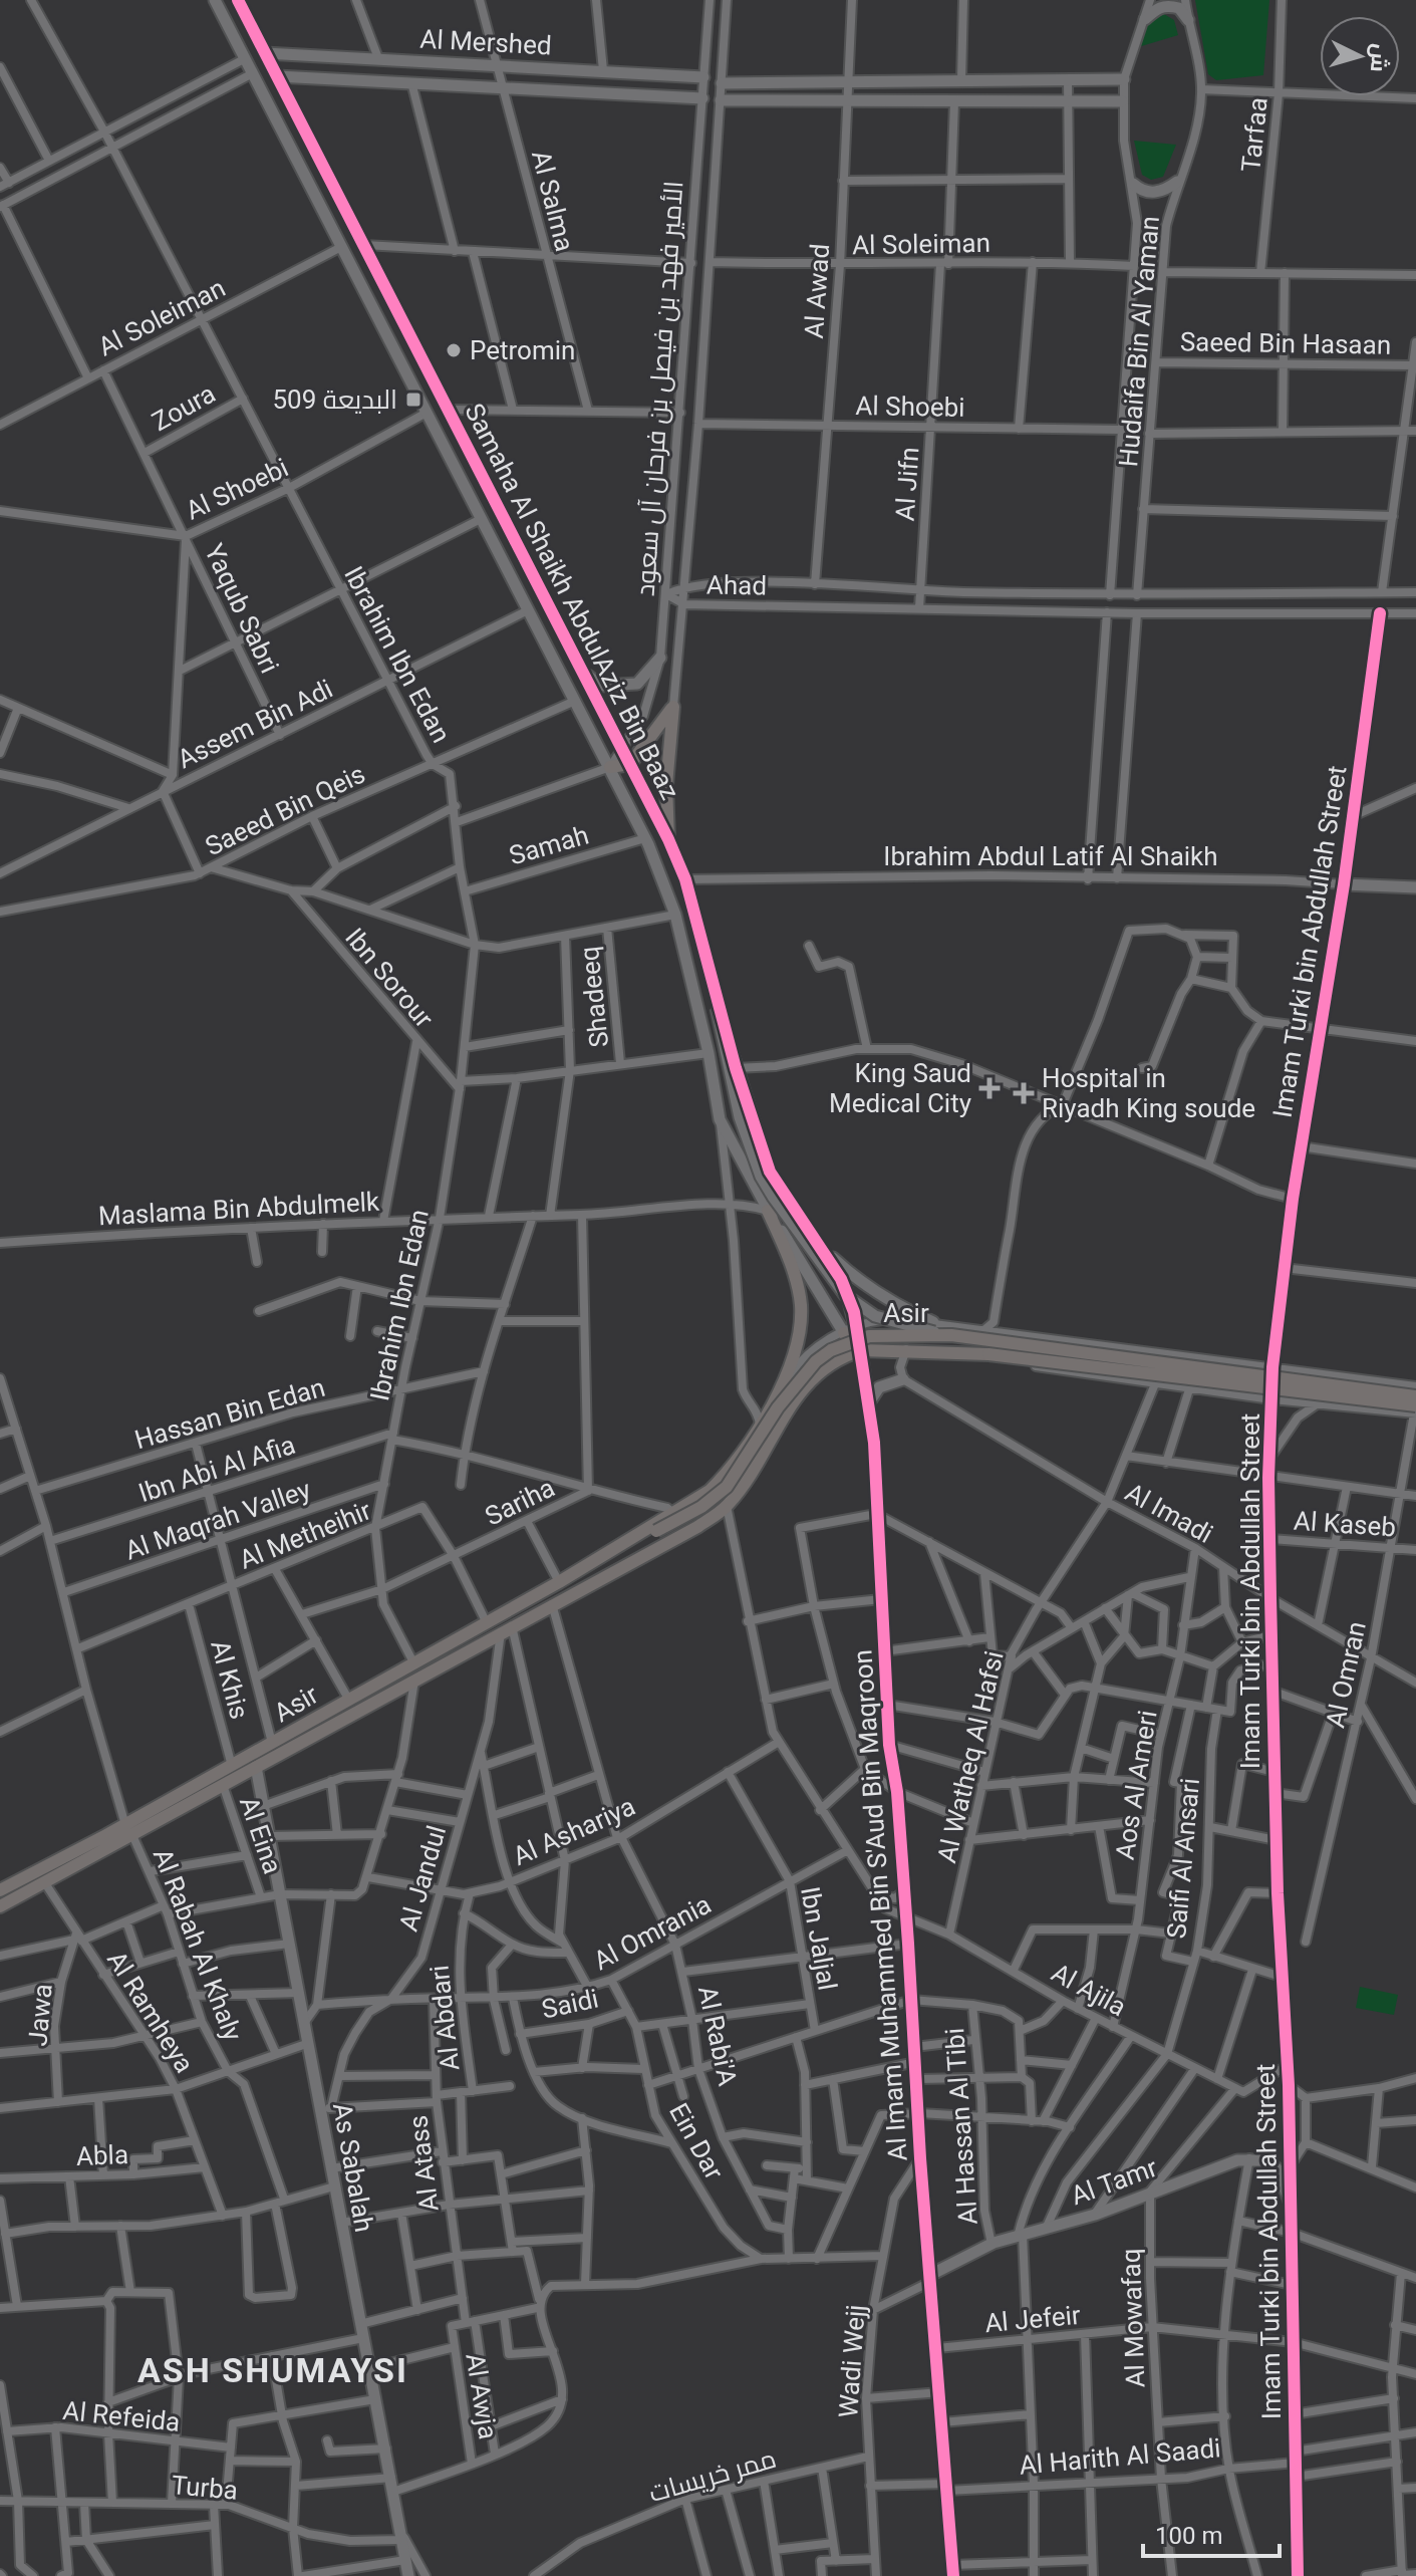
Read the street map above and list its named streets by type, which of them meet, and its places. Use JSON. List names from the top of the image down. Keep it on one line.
{"streets":{"main road":["Samaha Al Shaikh AbdulAziz Bin Baaz","Asir"],"street":["Al Mershed","Tarfaa","Al Salma","Al Soleiman","Al Awad","Hudaifa Bin Al Yaman","Saeed Bin Hasaan","الأمير فهد بن فيصل بن فرحان آل سعود","Al Shoebi","Zoura","Al Jifn","Ahad","Yaqub Sabri","Ibrahim Ibn Edan","Assem Bin Adi","Saeed Bin Qeis","Samah","Ibrahim Abdul Latif Al Shaikh","Imam Turki bin Abdullah Street","Ibn Sorour","Shadeeq","Maslama Bin Abdulmelk","Hassan Bin Edan","Ibn Abi Al Afia","Sariha","Al Imadi","Al Maqrah Valley","Al Kaseb","Al Metheihir","Al Omran","Al Khis","Al Watheq Al Hafsi","Aos Al Ameri","Al Ashariya","Al Eina","Saifi Al Ansari","Al Jandul","Al Imam Muhammed Bin S'Aud Bin Maqroon","Al Omrania","Ibn Jaljal","Al Rabah Al Khaly","Al Ajila","Saidi","Al Ramheya","Jawa","Al Abdari","Al Rabi'A","Al Hassan Al Tibi","Ein Dar","Abla","Al Atass","As Sabalah","Al Tamr","Al Mowafaq","Al Jefeir","Wadi Wejj","Al Awja","Al Refeida","Al Harith Al Saadi","ممر خريسات","Turba"]},"crossings":[["Al Mershed","Al Salma"],["Al Mershed","الأمير فهد بن فيصل بن فرحان آل سعود"],["Al Mershed","Samaha Al Shaikh AbdulAziz Bin Baaz"],["Al Soleiman","Al Awad"],["Al Soleiman","Hudaifa Bin Al Yaman"],["Al Soleiman","الأمير فهد بن فيصل بن فرحان آل سعود"],["Al Soleiman","Al Jifn"],["Al Soleiman","Samaha Al Shaikh AbdulAziz Bin Baaz"],["Al Soleiman","Yaqub Sabri"],["Al Soleiman","Ibrahim Ibn Edan"],["Al Awad","Al Shoebi"],["Al Awad","Ahad"],["Hudaifa Bin Al Yaman","Saeed Bin Hasaan"],["Hudaifa Bin Al Yaman","Al Shoebi"],["Hudaifa Bin Al Yaman","Ahad"],["الأمير فهد بن فيصل بن فرحان آل سعود","Al Shoebi"],["الأمير فهد بن فيصل بن فرحان آل سعود","Ahad"],["الأمير فهد بن فيصل بن فرحان آل سعود","Samaha Al Shaikh AbdulAziz Bin Baaz"],["Al Shoebi","Al Jifn"],["Al Shoebi","Samaha Al Shaikh AbdulAziz Bin Baaz"],["Al Shoebi","Yaqub Sabri"],["Al Shoebi","Ibrahim Ibn Edan"],["Zoura","Yaqub Sabri"],["Zoura","Ibrahim Ibn Edan"],["Al Jifn","Ahad"],["Ahad","Imam Turki bin Abdullah Street"],["Samaha Al Shaikh AbdulAziz Bin Baaz","Assem Bin Adi"],["Samaha Al Shaikh AbdulAziz Bin Baaz","Saeed Bin Qeis"],["Samaha Al Shaikh AbdulAziz Bin Baaz","Samah"],["Samaha Al Shaikh AbdulAziz Bin Baaz","Ibrahim Abdul Latif Al Shaikh"],["Samaha Al Shaikh AbdulAziz Bin Baaz","Maslama Bin Abdulmelk"],["Samaha Al Shaikh AbdulAziz Bin Baaz","Asir"],["Samaha Al Shaikh AbdulAziz Bin Baaz","Ibn Abi Al Afia"],["Samaha Al Shaikh AbdulAziz Bin Baaz","Al Imam Muhammed Bin S'Aud Bin Maqroon"],["Yaqub Sabri","Assem Bin Adi"],["Ibrahim Ibn Edan","Assem Bin Adi"],["Ibrahim Ibn Edan","Saeed Bin Qeis"],["Ibrahim Ibn Edan","Samah"],["Ibrahim Ibn Edan","Ibn Sorour"],["Ibrahim Ibn Edan","Maslama Bin Abdulmelk"],["Ibrahim Ibn Edan","Asir"],["Ibrahim Ibn Edan","Hassan Bin Edan"],["Ibrahim Ibn Edan","Ibn Abi Al Afia"],["Ibrahim Ibn Edan","Sariha"],["Ibrahim Ibn Edan","Al Maqrah Valley"],["Ibrahim Ibn Edan","Al Metheihir"],["Ibrahim Abdul Latif Al Shaikh","Imam Turki bin Abdullah Street"],["Imam Turki bin Abdullah Street","Asir"],["Imam Turki bin Abdullah Street","Al Imadi"],["Imam Turki bin Abdullah Street","Al Kaseb"],["Imam Turki bin Abdullah Street","Al Jefeir"],["Imam Turki bin Abdullah Street","Al Harith Al Saadi"],["Maslama Bin Abdulmelk","Sariha"],["Asir","Al Metheihir"],["Asir","Al Khis"],["Asir","Al Rabah Al Khaly"],["Hassan Bin Edan","Al Rabah Al Khaly"],["Ibn Abi Al Afia","Sariha"],["Ibn Abi Al Afia","Al Rabah Al Khaly"],["Sariha","Al Metheihir"],["Al Imadi","Al Omran"],["Al Imadi","Al Watheq Al Hafsi"],["Al Imadi","Aos Al Ameri"],["Al Maqrah Valley","Al Rabah Al Khaly"],["Al Kaseb","Al Omran"],["Al Metheihir","Al Khis"],["Al Metheihir","Al Rabah Al Khaly"],["Al Watheq Al Hafsi","Al Ajila"],["Aos Al Ameri","Al Ajila"],["Al Ashariya","Al Jandul"],["Al Ashariya","Ibn Jaljal"],["Al Ashariya","Al Ajila"],["Al Ashariya","Al Abdari"],["Al Ashariya","Al Rabi'A"],["Saifi Al Ansari","Al Ajila"],["Al Jandul","Al Omrania"],["Al Jandul","As Sabalah"],["Al Imam Muhammed Bin S'Aud Bin Maqroon","Al Ajila"],["Al Imam Muhammed Bin S'Aud Bin Maqroon","Al Tamr"],["Al Imam Muhammed Bin S'Aud Bin Maqroon","Al Jefeir"],["Al Imam Muhammed Bin S'Aud Bin Maqroon","Wadi Wejj"],["Al Imam Muhammed Bin S'Aud Bin Maqroon","Al Harith Al Saadi"],["Al Omrania","Ibn Jaljal"],["Al Omrania","Al Ajila"],["Al Omrania","Al Abdari"],["Al Omrania","Al Rabi'A"],["Al Omrania","Ein Dar"],["Al Omrania","Al Atass"],["Saidi","Ein Dar"],["Al Ramheya","Jawa"],["Al Ramheya","Abla"],["Al Hassan Al Tibi","Al Tamr"],["Ein Dar","Al Awja"],["Al Atass","Al Awja"],["As Sabalah","Turba"],["Al Tamr","Al Mowafaq"],["Al Mowafaq","Al Jefeir"],["Al Mowafaq","Al Harith Al Saadi"],["Wadi Wejj","Al Awja"],["Wadi Wejj","Al Harith Al Saadi"],["Wadi Wejj","ممر خريسات"]],"districts":["ASH SHUMAYSI"],"places":{"other":["Petromin"],"transit":["البديعة 509"],"health":["King Saud Medical City","Hospital in Riyadh King soude"]},"scale_bar":"100 m","north":"right"}
